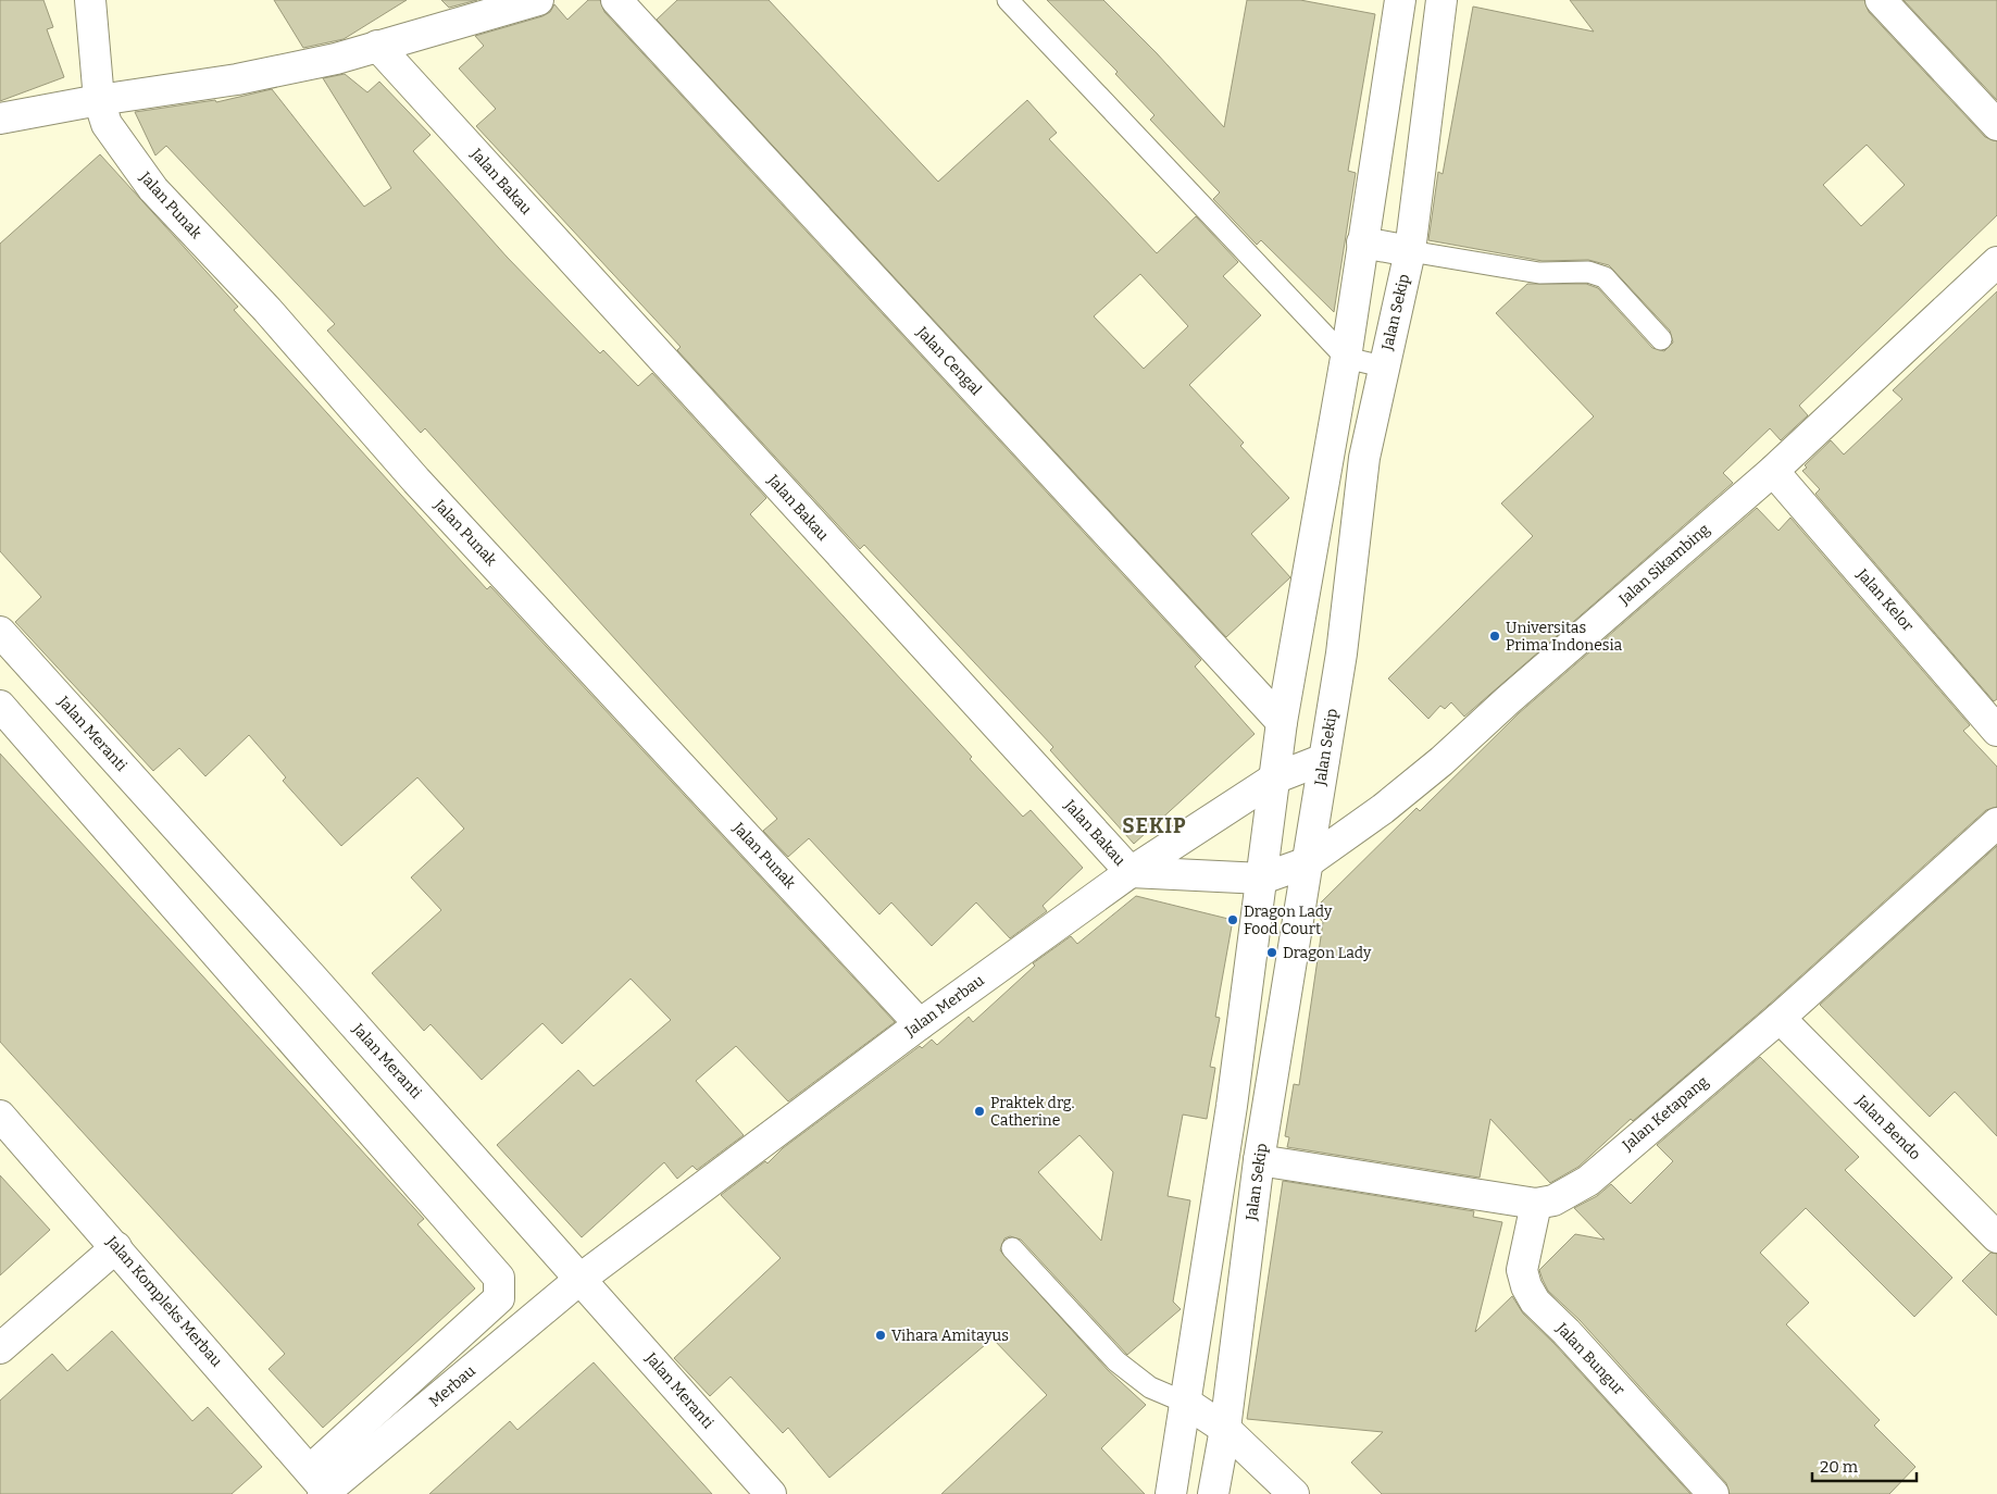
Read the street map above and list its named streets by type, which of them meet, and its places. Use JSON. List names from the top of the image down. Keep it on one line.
{"streets":{"street":["Jalan Bakau","Jalan Punak","Jalan Sekip","Jalan Cengal","Jalan Sikambing","Jalan Kelor","Jalan Meranti","Jalan Merbau","Jalan Ketapang","Jalan Bendo","Jalan Kompleks Merbau","Jalan Bungur","Merbau"]},"crossings":[["Jalan Bakau","Jalan Sikambing"],["Jalan Bakau","Jalan Merbau"],["Jalan Punak","Jalan Merbau"],["Jalan Sekip","Jalan Sikambing"],["Jalan Sekip","Jalan Merbau"],["Jalan Sekip","Jalan Ketapang"],["Jalan Sikambing","Jalan Kelor"],["Jalan Meranti","Jalan Merbau"],["Jalan Meranti","Merbau"],["Jalan Merbau","Merbau"],["Jalan Ketapang","Jalan Bendo"],["Jalan Ketapang","Jalan Bungur"],["Jalan Kompleks Merbau","Merbau"]],"districts":["SEKIP"],"places":["Universitas Prima Indonesia","Dragon Lady Food Court","Dragon Lady","Praktek drg. Catherine","Vihara Amitayus"],"scale_bar":"20 m"}
